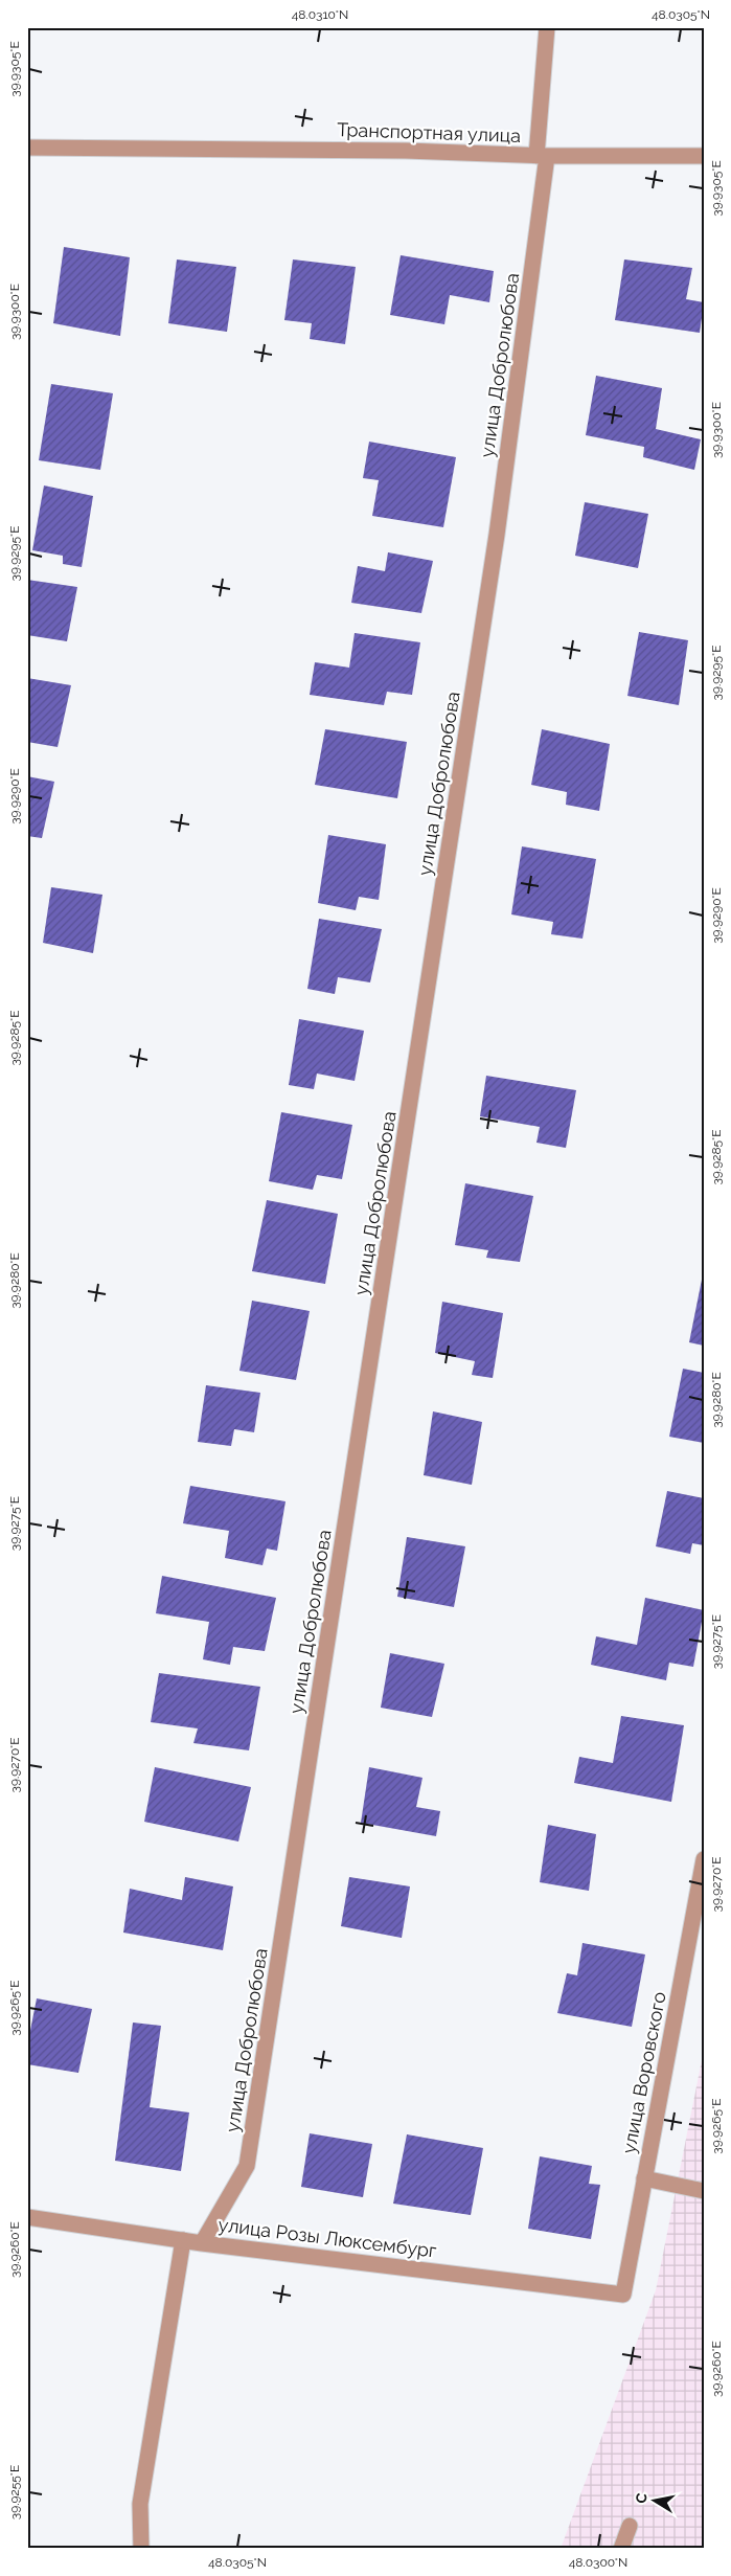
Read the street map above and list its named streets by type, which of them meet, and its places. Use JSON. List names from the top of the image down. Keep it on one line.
{"streets":{"street":["Транспортная улица","улица Добролюбова","улица Воровского","улица Розы Люксембург"]},"crossings":[["Транспортная улица","улица Добролюбова"],["улица Добролюбова","улица Розы Люксембург"],["улица Воровского","улица Розы Люксембург"]],"north":"left","coordinates":["48.0310°N","48.0305°N","39.9305°E","39.9300°E","39.9295°E","39.9290°E","39.9285°E","39.9280°E","39.9275°E","39.9270°E","39.9265°E","39.9260°E","39.9255°E","48.0300°N"]}
